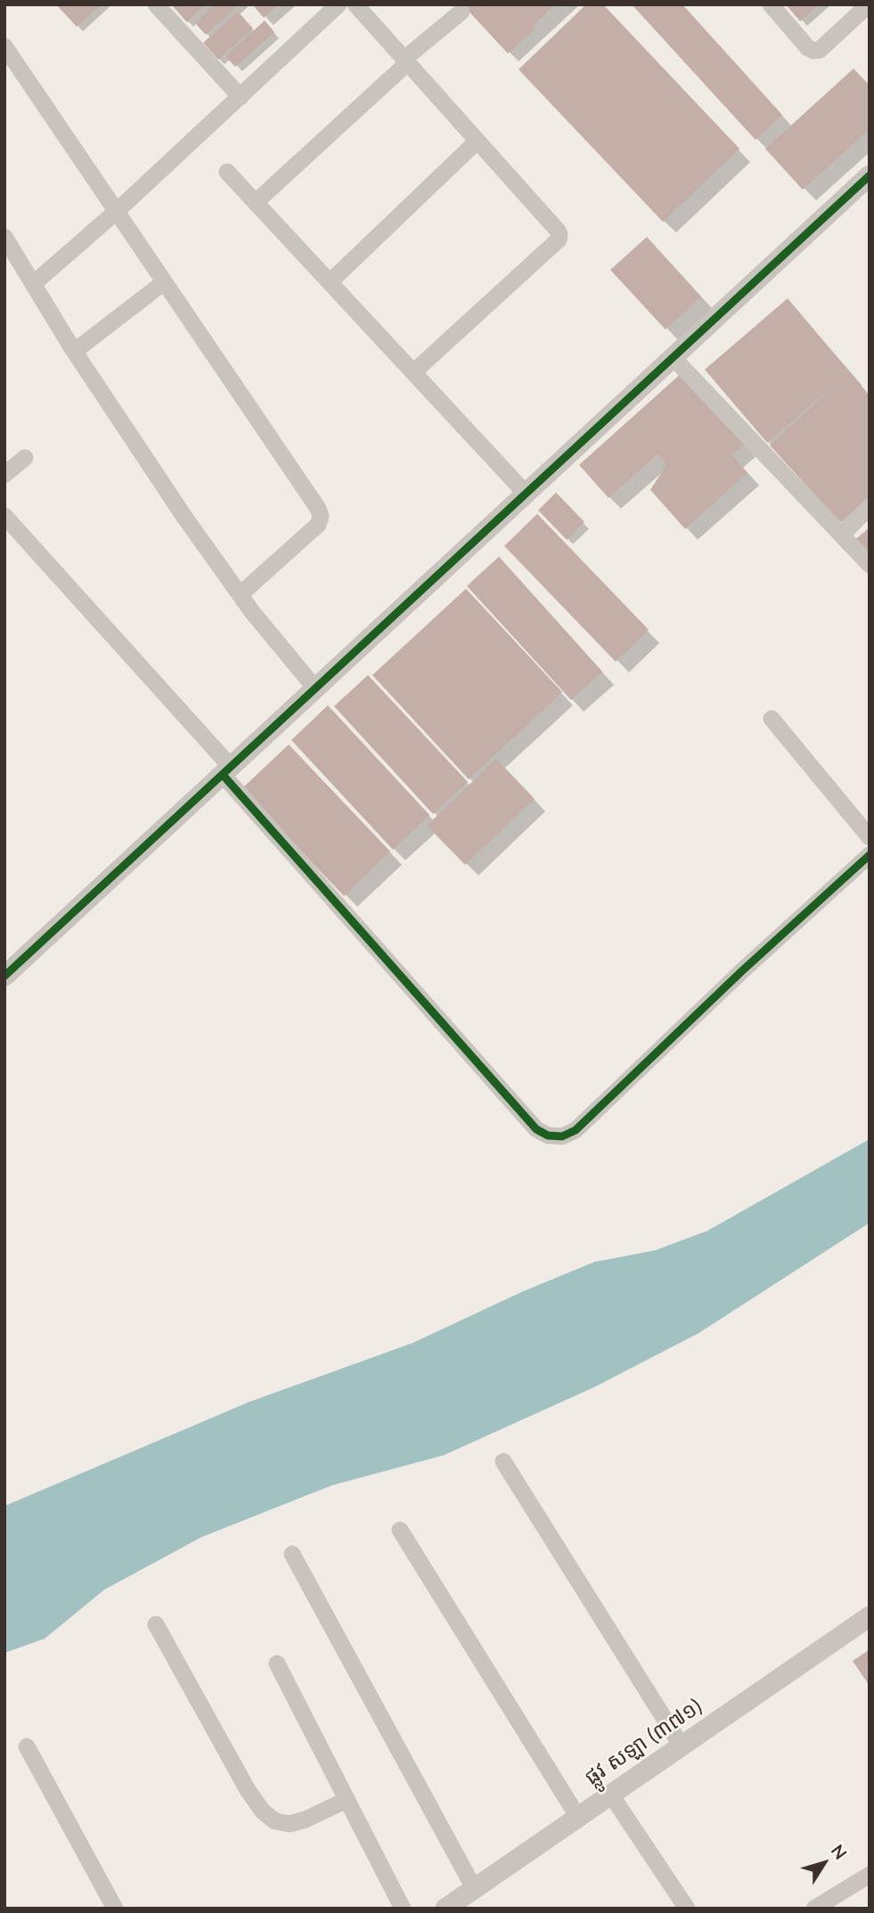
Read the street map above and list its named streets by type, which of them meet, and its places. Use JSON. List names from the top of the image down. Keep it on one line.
{"streets":{"street":["ផ្លូវ សឡា (៣៧១)"]},"north":"top right"}
